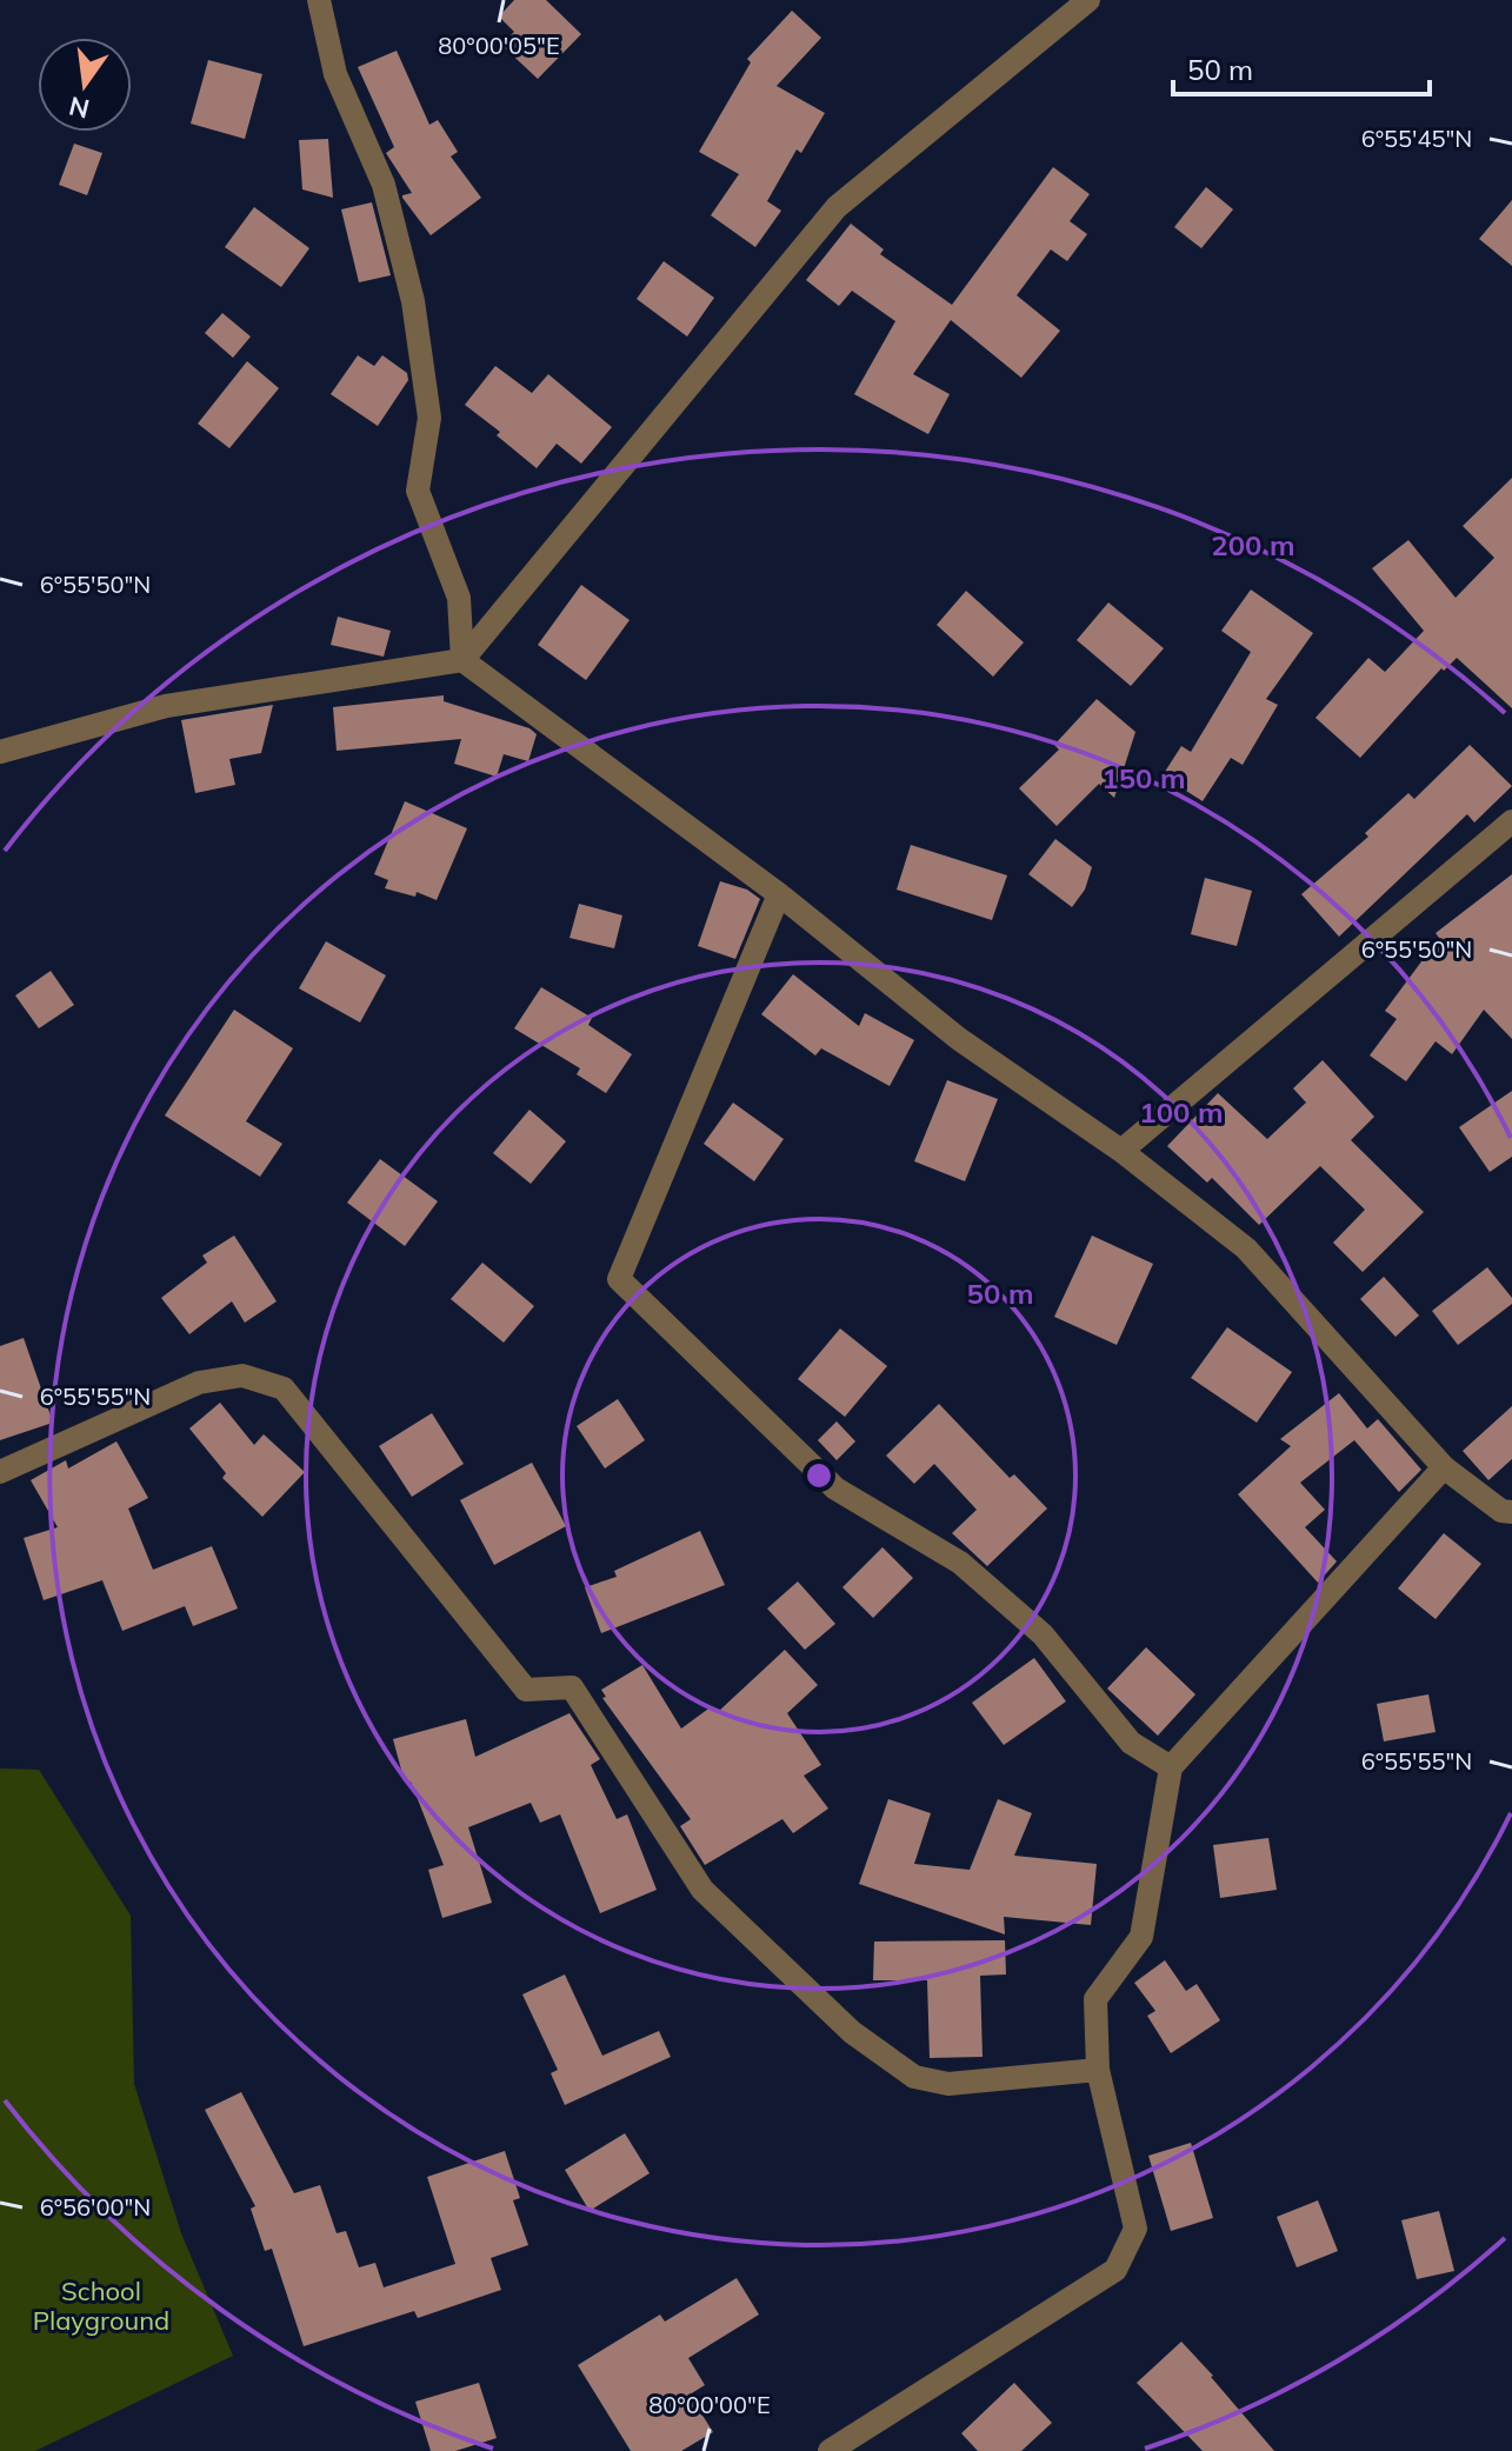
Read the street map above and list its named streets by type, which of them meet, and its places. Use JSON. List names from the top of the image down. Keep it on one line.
{"parks":["School Playground"],"scale_bar":"50 m","north":"bottom","coordinates":["80°00'05\"E","6°55'45\"N","6°55'50\"N","6°55'55\"N","6°56'00\"N","80°00'00\"E"],"rings":["200 m","150 m","100 m","50 m"]}
